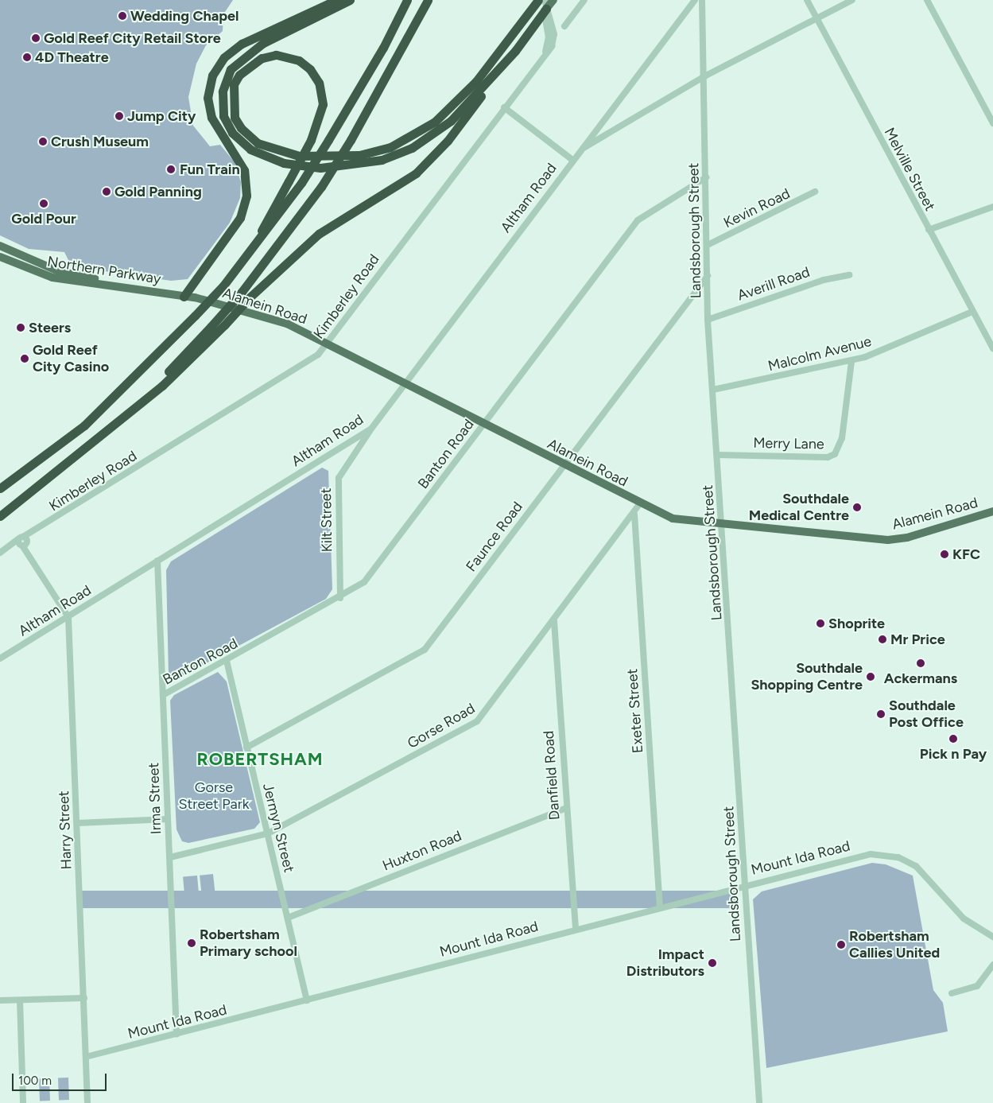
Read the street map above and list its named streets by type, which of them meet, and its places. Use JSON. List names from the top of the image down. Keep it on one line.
{"streets":{"main road":["Northern Parkway","Alamein Road"],"street":["Melville Street","Altham Road","Kevin Road","Landsborough Street","Averill Road","Kimberley Road","Malcolm Avenue","Merry Lane","Banton Road","Kilt Street","Faunce Road","Exeter Street","Gorse Road","Danfield Road","Irma Street","Jermyn Street","Harry Street","Huxton Road","Mount Ida Road"]},"crossings":[["Melville Street","Altham Road"],["Melville Street","Malcolm Avenue"],["Altham Road","Landsborough Street"],["Altham Road","Alamein Road"],["Altham Road","Kilt Street"],["Altham Road","Irma Street"],["Altham Road","Harry Street"],["Kevin Road","Landsborough Street"],["Landsborough Street","Averill Road"],["Landsborough Street","Alamein Road"],["Landsborough Street","Malcolm Avenue"],["Landsborough Street","Merry Lane"],["Landsborough Street","Banton Road"],["Landsborough Street","Faunce Road"],["Landsborough Street","Mount Ida Road"],["Northern Parkway","Alamein Road"],["Kimberley Road","Alamein Road"],["Kimberley Road","Harry Street"],["Alamein Road","Banton Road"],["Alamein Road","Faunce Road"],["Alamein Road","Gorse Road"],["Malcolm Avenue","Merry Lane"],["Banton Road","Kilt Street"],["Banton Road","Irma Street"],["Banton Road","Jermyn Street"],["Faunce Road","Jermyn Street"],["Exeter Street","Gorse Road"],["Exeter Street","Mount Ida Road"],["Gorse Road","Danfield Road"],["Gorse Road","Irma Street"],["Gorse Road","Jermyn Street"],["Danfield Road","Huxton Road"],["Danfield Road","Mount Ida Road"],["Irma Street","Mount Ida Road"],["Jermyn Street","Huxton Road"],["Jermyn Street","Mount Ida Road"],["Harry Street","Mount Ida Road"]],"districts":["ROBERTSHAM"],"parks":["Gorse Street Park"],"places":["Wedding Chapel","Gold Reef City Retail Store","4D Theatre","Jump City","Crush Museum","Fun Train","Gold Panning","Gold Pour","Steers","Gold Reef City Casino","Southdale Medical Centre","KFC","Shoprite","Mr Price","Ackermans","Southdale Shopping Centre","Southdale Post Office","Pick n Pay","Robertsham Primary school","Robertsham Callies United","Impact Distributors"],"scale_bar":"100 m"}
